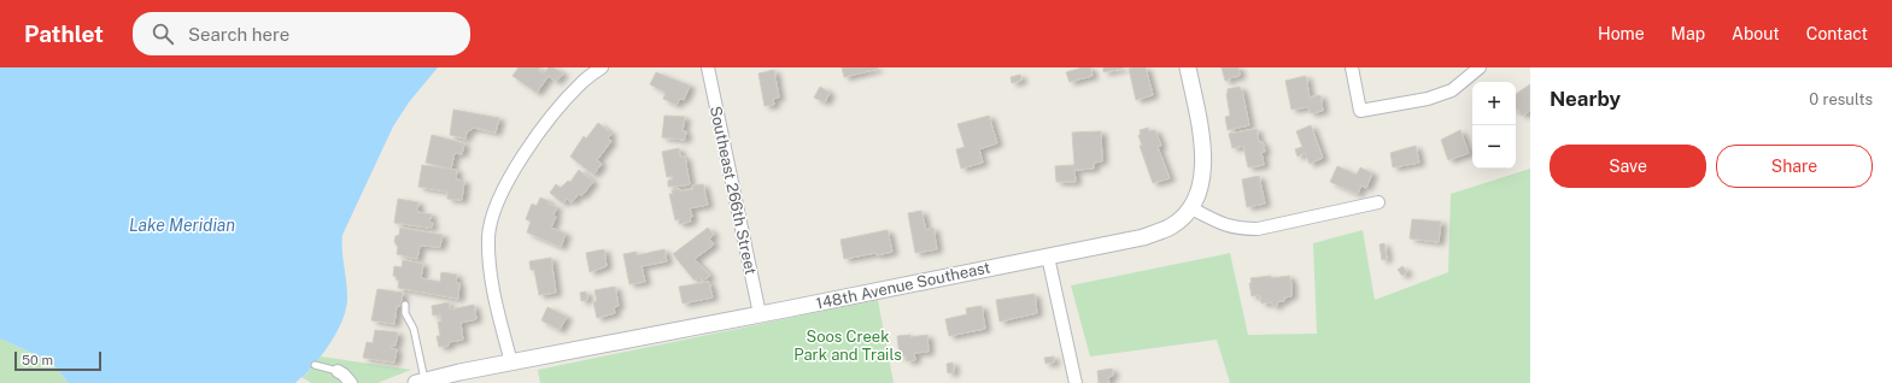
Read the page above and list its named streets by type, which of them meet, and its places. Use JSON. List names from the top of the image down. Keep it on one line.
{"streets":{"street":["Southeast 266th Street","148th Avenue Southeast"]},"crossings":[["Southeast 266th Street","148th Avenue Southeast"]],"water":["Lake Meridian"],"parks":["Soos Creek Park and Trails"],"scale_bar":"50 m","page":{"header":"Pathlet","search":"Search here","nav":["Home","Map","About","Contact"],"heading":["Nearby","0 results"],"map_buttons":["+","−"],"buttons":["Save","Share"],"scale":"50 m"}}
